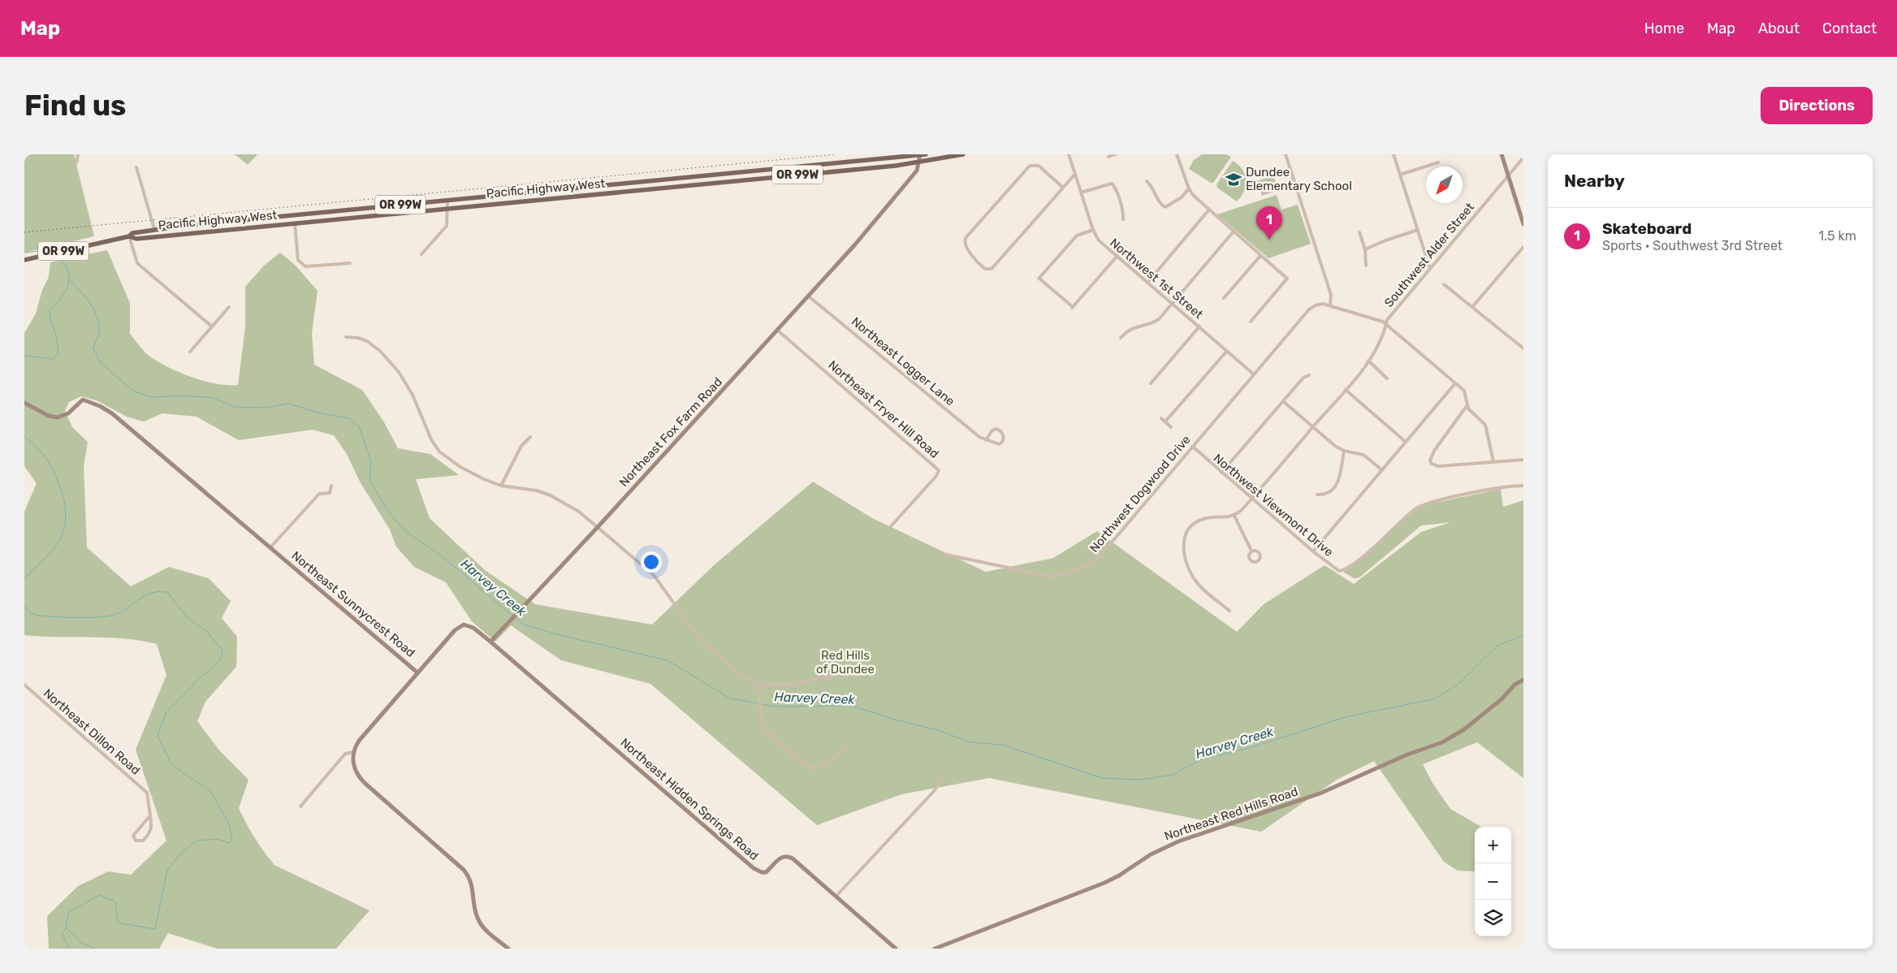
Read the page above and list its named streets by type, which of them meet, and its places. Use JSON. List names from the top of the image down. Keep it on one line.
{"streets":{"main road":["OR 99W","Pacific Highway West"],"street":["Southwest Alder Street","Northwest 1st Street","Northeast Logger Lane","Northeast Fryer Hill Road","Northeast Fox Farm Road","Northwest Dogwood Drive","Northwest Viewmont Drive","Northeast Sunnycrest Road","Northeast Dillon Road","Northeast Hidden Springs Road","Northeast Red Hills Road"]},"crossings":[["Pacific Highway West","Northeast Fox Farm Road"],["Southwest Alder Street","Northwest Viewmont Drive"],["Northwest 1st Street","Northwest Dogwood Drive"],["Northeast Logger Lane","Northeast Fox Farm Road"],["Northeast Fryer Hill Road","Northeast Fox Farm Road"],["Northeast Fox Farm Road","Northeast Hidden Springs Road"],["Northwest Dogwood Drive","Northwest Viewmont Drive"]],"water":["Harvey Creek"],"parks":["Red Hills of Dundee"],"places":{"school or university":["Dundee Elementary School"]},"north":"bottom left","page":{"header":"Map","nav":["Home","Map","About","Contact"],"buttons":"Directions","title":"Find us","heading":"Nearby","pins":"1","list":[{"mark":"1","name":"Skateboard","note":"Sports · Southwest 3rd Street","value":"1.5 km"}],"map_buttons":["+","−"]}}
